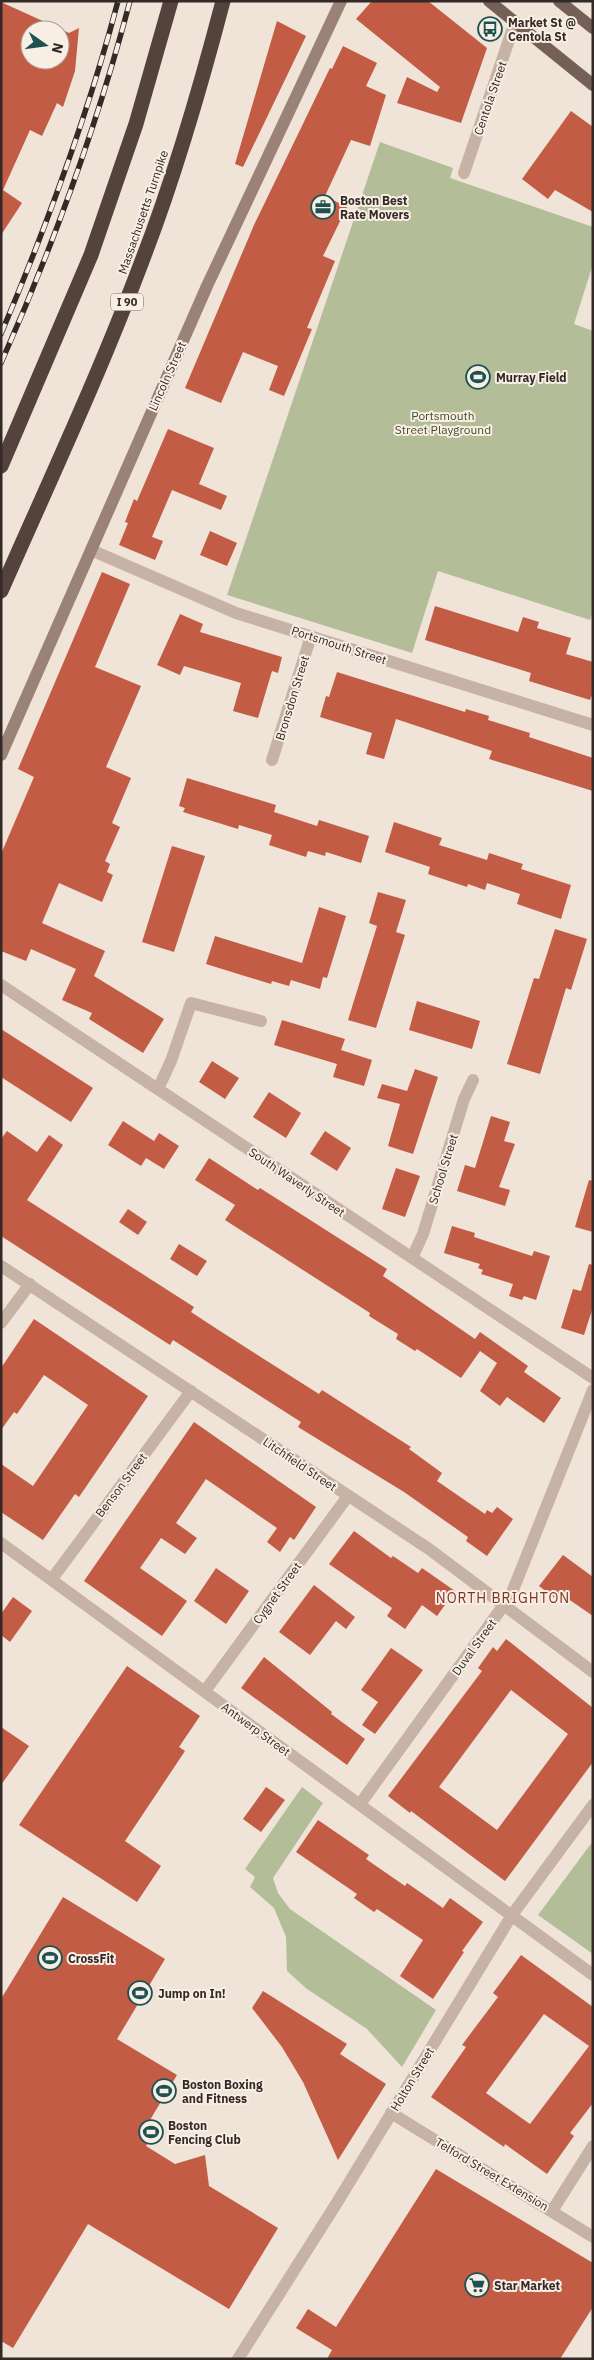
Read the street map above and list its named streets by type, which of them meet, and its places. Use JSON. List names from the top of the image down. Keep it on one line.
{"streets":{"highway":["Massachusetts Turnpike","I 90"],"street":["Centola Street","Lincoln Street","Portsmouth Street","Bronsdon Street","School Street","South Waverly Street","Litchfield Street","Benson Street","Cygnet Street","Duval Street","Antwerp Street","Holton Street","Telford Street Extension"]},"crossings":[["Lincoln Street","Portsmouth Street"],["Portsmouth Street","Bronsdon Street"],["School Street","South Waverly Street"],["Litchfield Street","Benson Street"],["Litchfield Street","Cygnet Street"],["Litchfield Street","Duval Street"],["Benson Street","Antwerp Street"],["Cygnet Street","Antwerp Street"],["Duval Street","Antwerp Street"],["Antwerp Street","Holton Street"],["Holton Street","Telford Street Extension"]],"districts":["NORTH BRIGHTON"],"parks":["Portsmouth Street Playground"],"places":{"bus stop":["Market St @ Centola St"],"office":["Boston Best Rate Movers"],"sports":["Murray Field","CrossFit","Jump on In!","Boston Boxing and Fitness","Boston Fencing Club"],"supermarket":["Star Market"]},"north":"right"}
